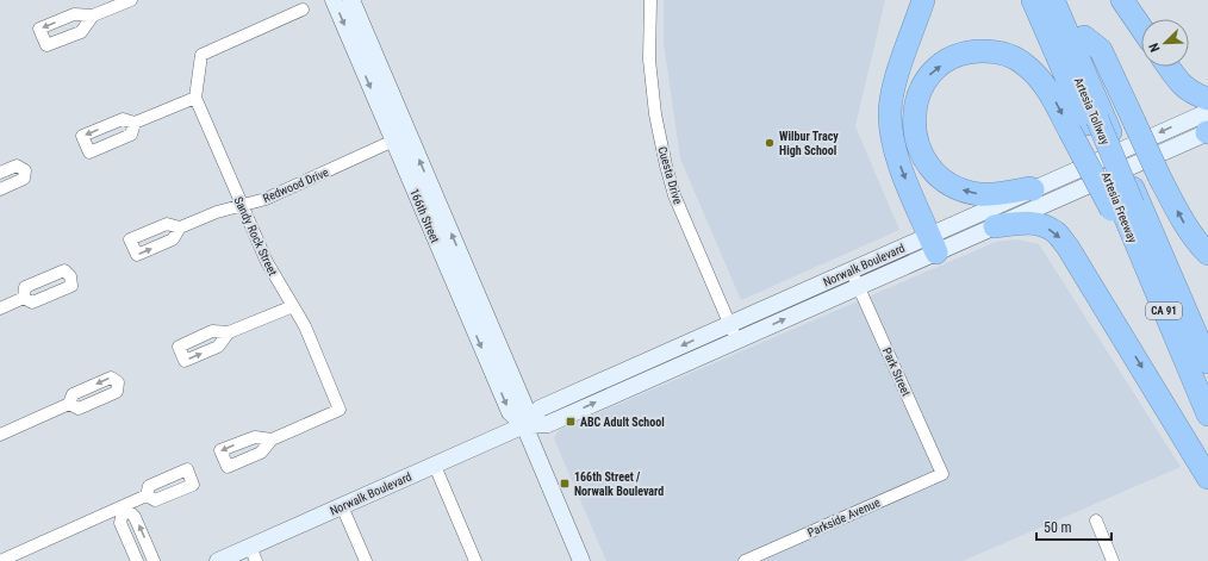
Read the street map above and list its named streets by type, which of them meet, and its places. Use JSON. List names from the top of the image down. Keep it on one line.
{"streets":{"highway":["Artesia Tollway","CA 91"],"main road":["166th Street","Norwalk Boulevard"],"street":["Cuesta Drive","Redwood Drive","Sandy Rock Street","Park Street","Parkside Avenue"]},"crossings":[["Cuesta Drive","Norwalk Boulevard"],["Redwood Drive","166th Street"],["Redwood Drive","Sandy Rock Street"],["166th Street","Norwalk Boulevard"],["Norwalk Boulevard","Park Street"],["Park Street","Parkside Avenue"]],"places":{"other":["Wilbur Tracy High School"],"transit":["ABC Adult School","166th Street / Norwalk Boulevard"]},"scale_bar":"50 m","north":"bottom left"}
